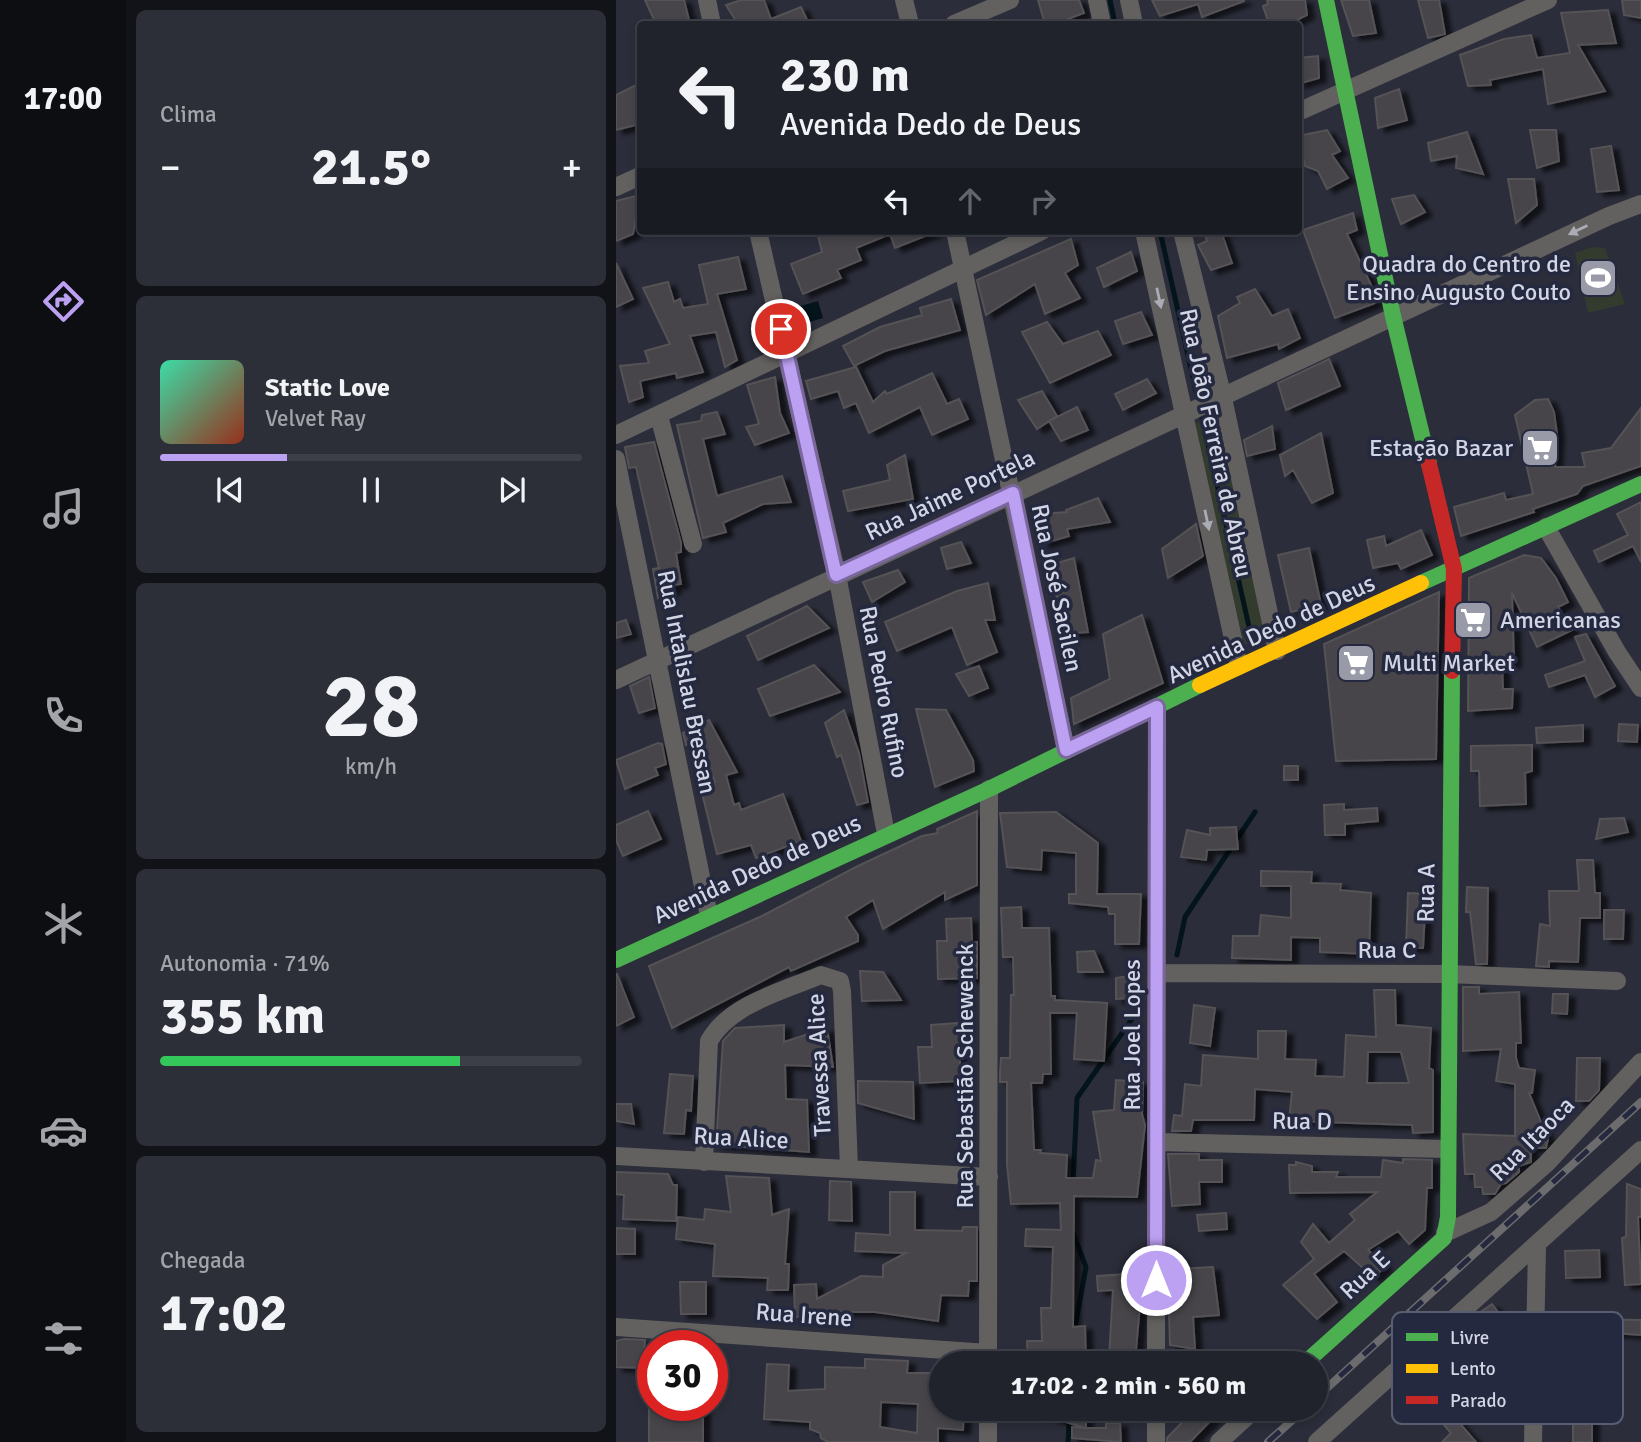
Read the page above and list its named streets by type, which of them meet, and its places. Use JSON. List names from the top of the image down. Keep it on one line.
{"streets":{"street":["Rua João Ferreira de Abreu","Rua Jaime Portela","Rua José Sacilen","Avenida Dedo de Deus","Rua Intalislau Bressan","Rua Pedro Rufino","Rua A","Rua C","Rua Joel Lopes","Travessa Alice","Rua Sebastião Schewenck","Rua D","Rua Alice","Rua Itaoca","Rua E","Rua Irene"]},"crossings":[["Rua João Ferreira de Abreu","Rua Jaime Portela"],["Rua João Ferreira de Abreu","Avenida Dedo de Deus"],["Rua Jaime Portela","Rua José Sacilen"],["Rua Jaime Portela","Rua Intalislau Bressan"],["Rua Jaime Portela","Rua Pedro Rufino"],["Rua Jaime Portela","Rua A"],["Rua José Sacilen","Avenida Dedo de Deus"],["Avenida Dedo de Deus","Rua Intalislau Bressan"],["Avenida Dedo de Deus","Rua Pedro Rufino"],["Avenida Dedo de Deus","Rua A"],["Avenida Dedo de Deus","Rua Joel Lopes"],["Avenida Dedo de Deus","Rua Sebastião Schewenck"],["Rua A","Rua C"],["Rua A","Rua D"],["Rua A","Rua Itaoca"],["Rua A","Rua E"],["Rua C","Rua Joel Lopes"],["Rua Joel Lopes","Rua D"],["Travessa Alice","Rua Alice"],["Rua Sebastião Schewenck","Rua Alice"],["Rua Itaoca","Rua E"]],"places":{"sports":["Quadra do Centro de Ensino Augusto Couto"],"supermarket":["Estação Bazar","Americanas","Multi Market"]},"legend":["Livre","Lento","Parado"],"page":{"tabs":"17:00","tile":["Clima",["28","km/h"],["Autonomia · 71%","355 km"],["Chegada","17:02"]],"turn":["230 m","Avenida Dedo de Deus"],"heat":["−","21.5°","+"],"song":["Static Love","Velvet Ray"],"limit":"30","trip":"17:02 · 2 min · 560 m"}}
